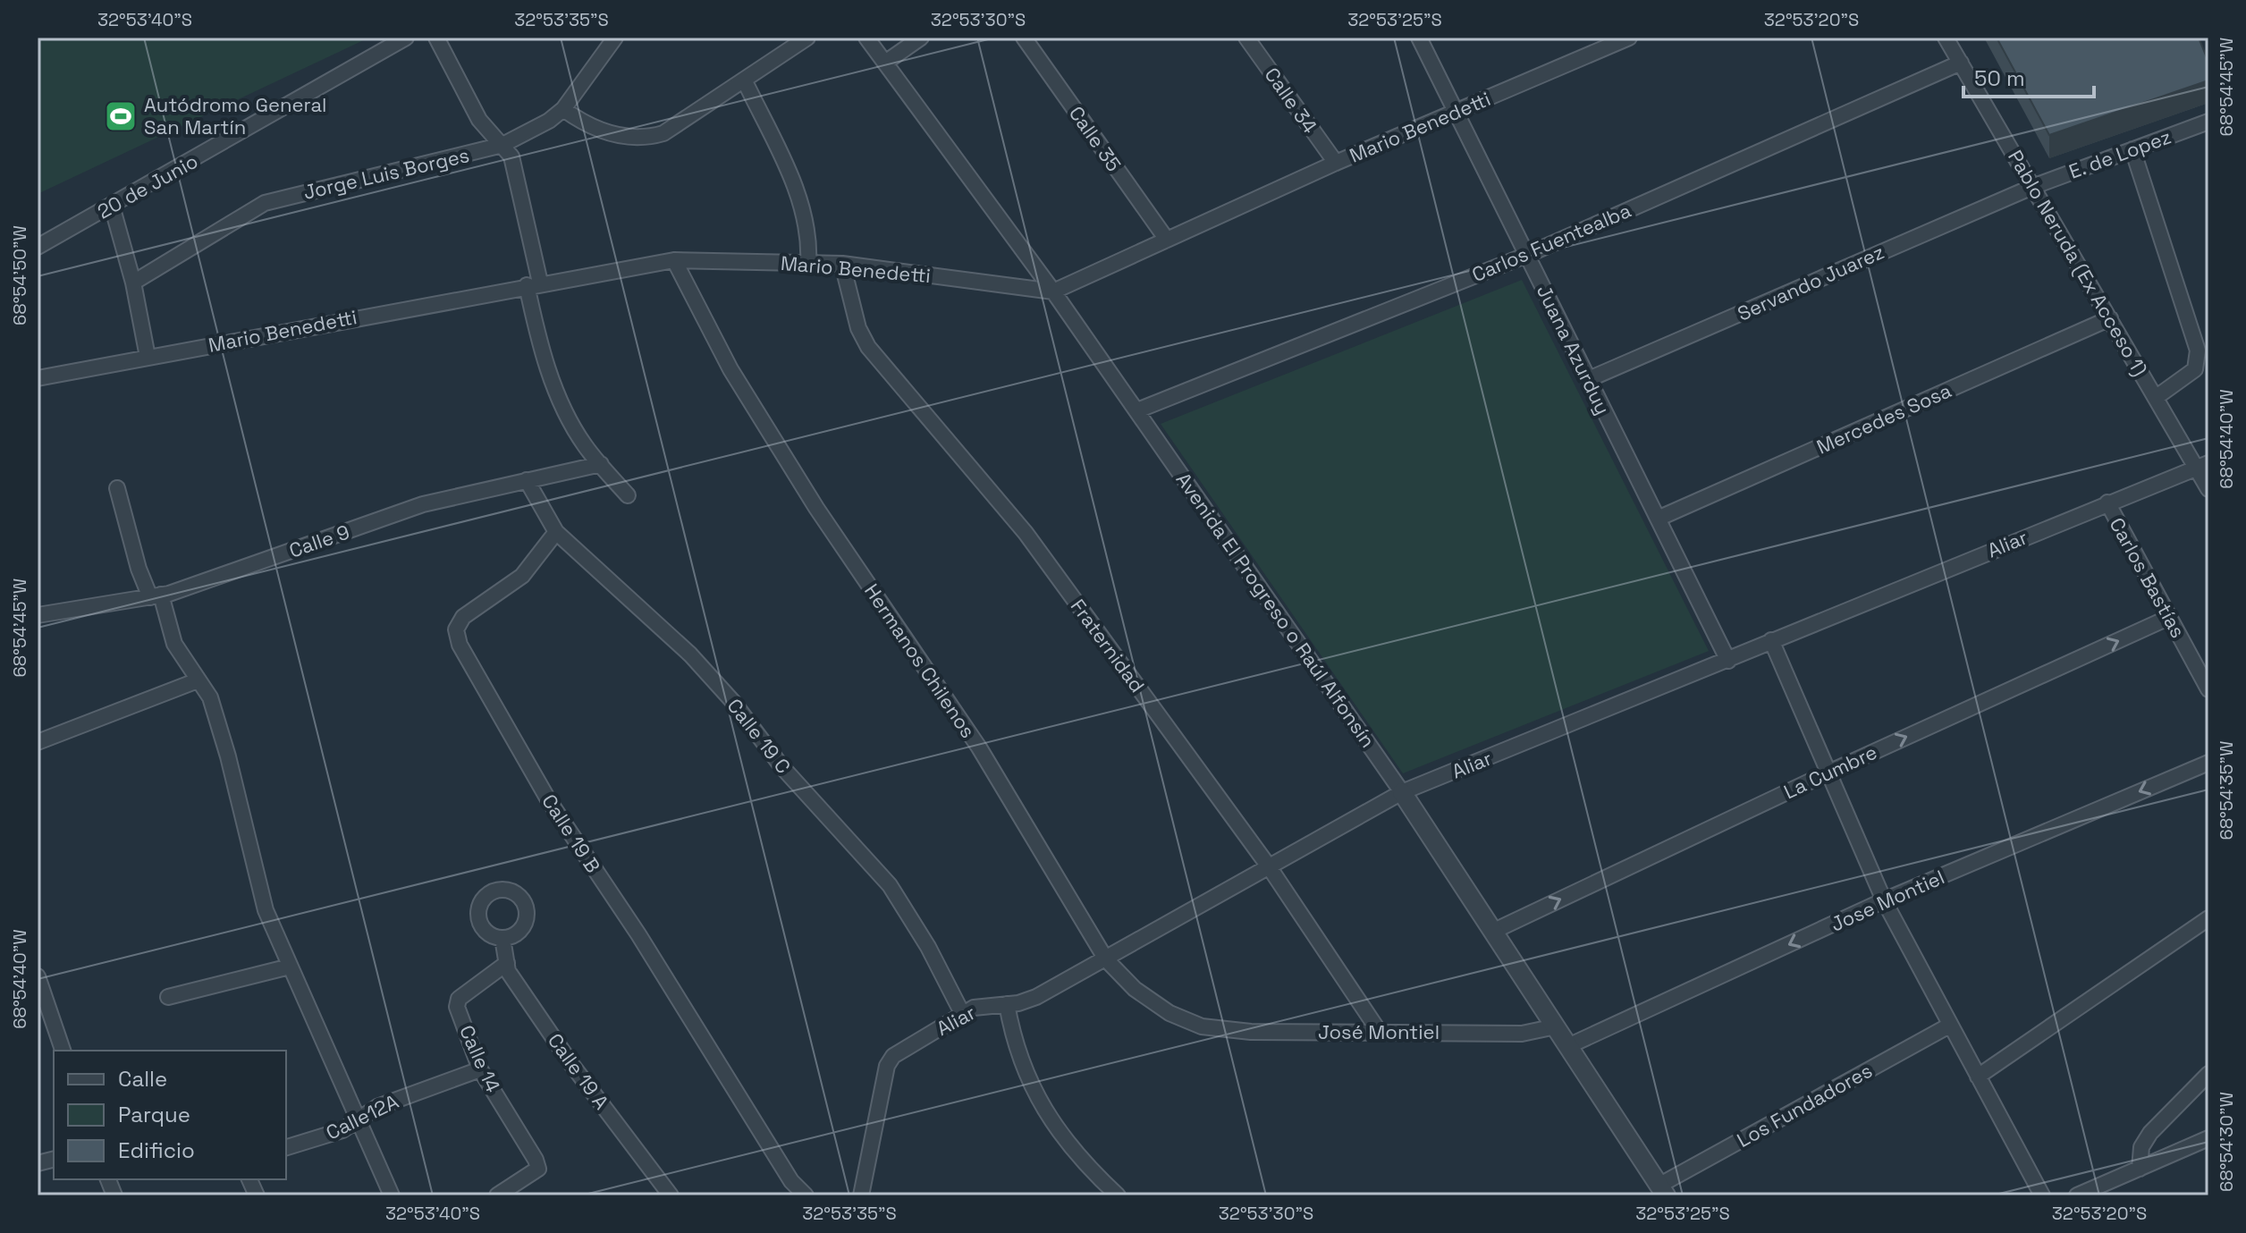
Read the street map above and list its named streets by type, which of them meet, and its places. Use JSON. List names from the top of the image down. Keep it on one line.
{"streets":{"street":["Calle 34","Mario Benedetti","Calle 35","E. de Lopez","Jorge Luis Borges","20 de Junio","Carlos Fuentealba","Pablo Neruda (Ex Acceso 1)","Servando Juarez","Juana Azurduy","Mercedes Sosa","Calle 9","Aliar","Carlos Bastías","Avenida El Progreso o Raúl Alfonsín","Fraternidad","Hermanos Chilenos","Calle 19 C","La Cumbre","Calle 19 B","Jose Montiel","José Montiel","Calle 14","Calle 19 A","Los Fundadores","Calle12A"]},"crossings":[["Calle 34","Mario Benedetti"],["Mario Benedetti","Calle 35"],["Mario Benedetti","Juana Azurduy"],["Mario Benedetti","Avenida El Progreso o Raúl Alfonsín"],["Mario Benedetti","Fraternidad"],["Mario Benedetti","Hermanos Chilenos"],["E. de Lopez","Pablo Neruda (Ex Acceso 1)"],["E. de Lopez","Servando Juarez"],["Carlos Fuentealba","Pablo Neruda (Ex Acceso 1)"],["Carlos Fuentealba","Juana Azurduy"],["Carlos Fuentealba","Avenida El Progreso o Raúl Alfonsín"],["Pablo Neruda (Ex Acceso 1)","Servando Juarez"],["Pablo Neruda (Ex Acceso 1)","Mercedes Sosa"],["Pablo Neruda (Ex Acceso 1)","Aliar"],["Servando Juarez","Juana Azurduy"],["Juana Azurduy","Mercedes Sosa"],["Juana Azurduy","Aliar"],["Calle 9","Calle 19 C"],["Aliar","Carlos Bastías"],["Aliar","Avenida El Progreso o Raúl Alfonsín"],["Aliar","Fraternidad"],["Aliar","Hermanos Chilenos"],["Aliar","Calle 19 C"],["Carlos Bastías","La Cumbre"],["Avenida El Progreso o Raúl Alfonsín","La Cumbre"],["Avenida El Progreso o Raúl Alfonsín","Jose Montiel"],["Avenida El Progreso o Raúl Alfonsín","José Montiel"],["Avenida El Progreso o Raúl Alfonsín","Los Fundadores"],["Fraternidad","José Montiel"],["Hermanos Chilenos","José Montiel"],["Calle 19 C","Calle 19 B"],["Calle 14","Calle 19 A"],["Calle 14","Calle12A"]],"one_way":["La Cumbre","Jose Montiel"],"places":{"sports":["Autódromo General San Martín"]},"legend":["Calle","Parque","Edificio"],"scale_bar":"50 m","coordinates":["32°53'40\"S","32°53'35\"S","32°53'30\"S","32°53'25\"S","32°53'20\"S","68°54'45\"W","68°54'50\"W","68°54'40\"W","68°54'35\"W","68°54'30\"W"]}
